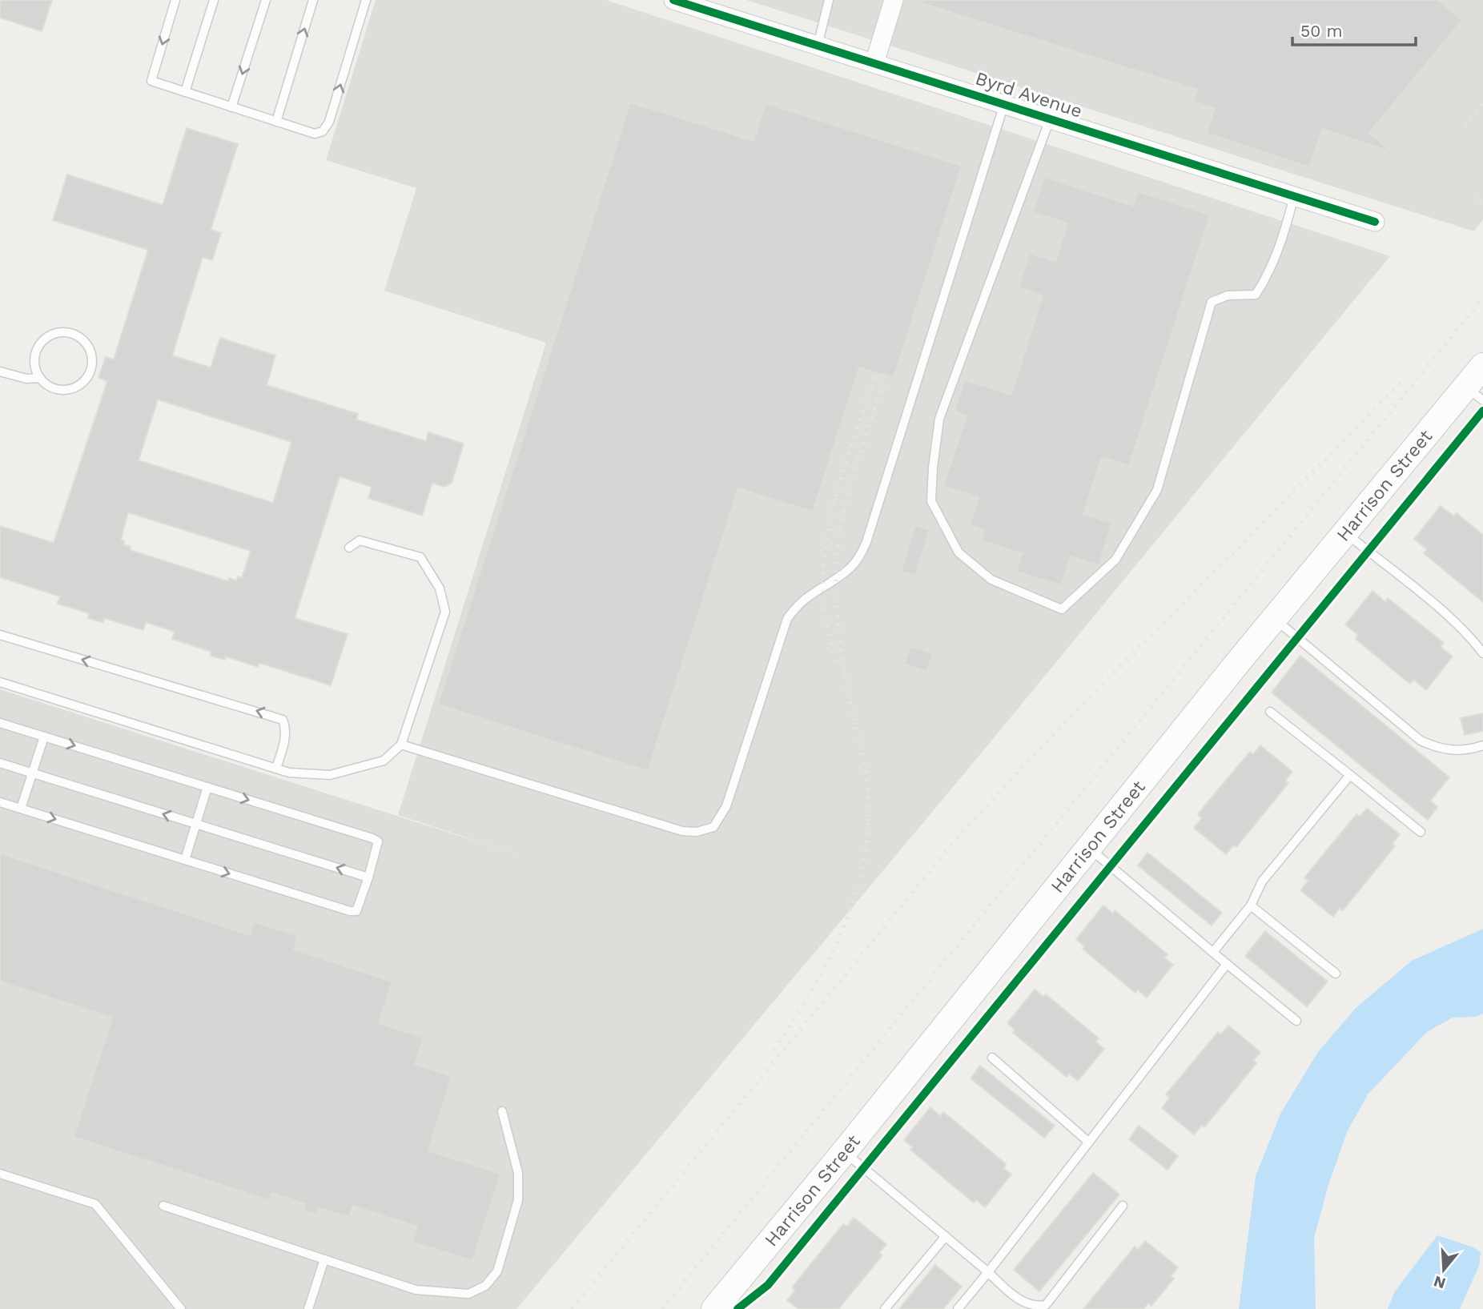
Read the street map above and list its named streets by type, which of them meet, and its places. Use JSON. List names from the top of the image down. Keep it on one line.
{"streets":{"main road":["Harrison Street"],"street":["Byrd Avenue"]},"scale_bar":"50 m","north":"bottom"}
